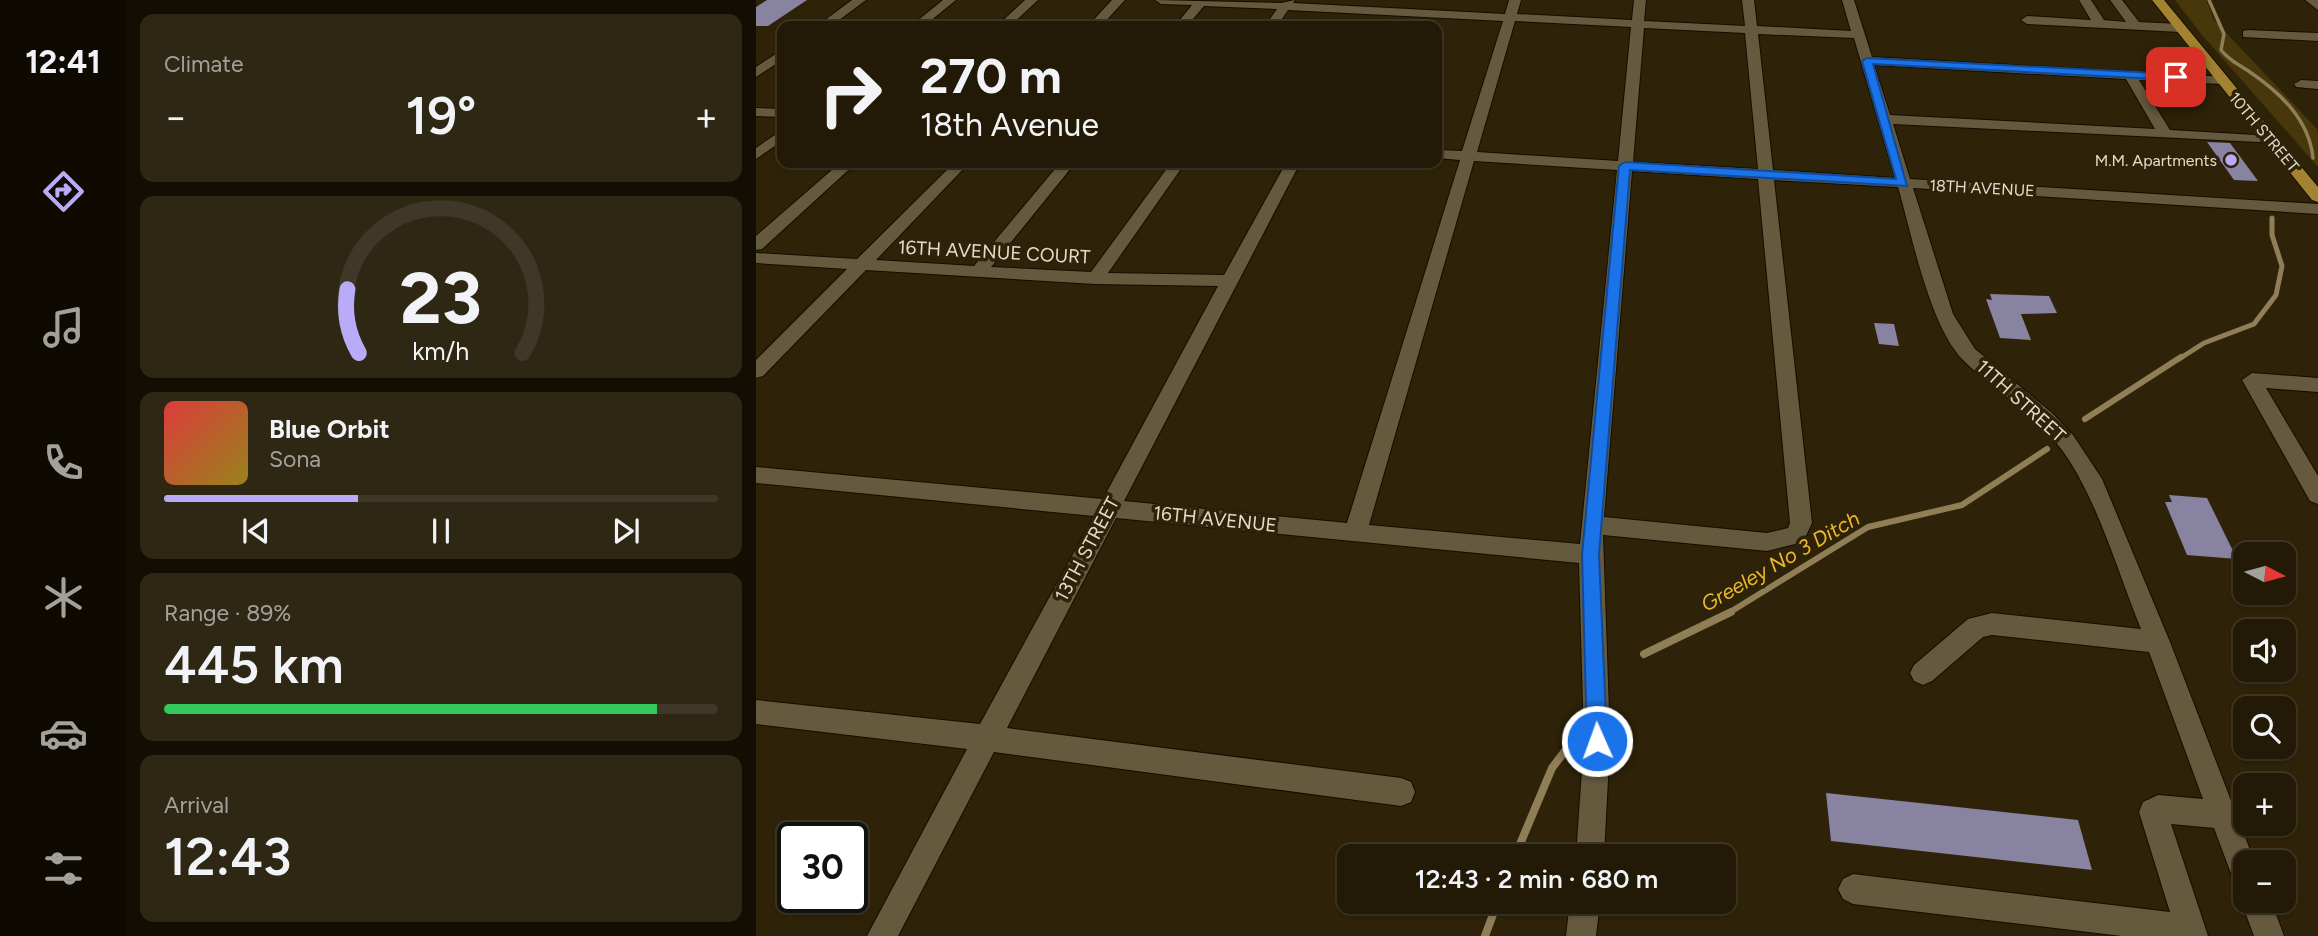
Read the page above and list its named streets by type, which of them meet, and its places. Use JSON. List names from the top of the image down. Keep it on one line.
{"streets":{"main road":["10TH STREET"],"street":["18TH AVENUE","16TH AVENUE COURT","11TH STREET","16TH AVENUE","13TH STREET"]},"crossings":[["18TH AVENUE","11TH STREET"],["16TH AVENUE COURT","13TH STREET"],["16TH AVENUE","13TH STREET"]],"water":["Greeley No 3 Ditch"],"places":["M.M. Apartments"],"north":"right","page":{"tabs":"12:41","tile":["Climate",["Range · 89%","445 km"],["Arrival","12:43"]],"turn":["270 m","18th Avenue"],"heat":["−","19°","+"],"song":["Blue Orbit","Sona"],"map_buttons":["+","−"],"limit":"30","trip":"12:43 · 2 min · 680 m","gauge":["23","km/h"]}}
